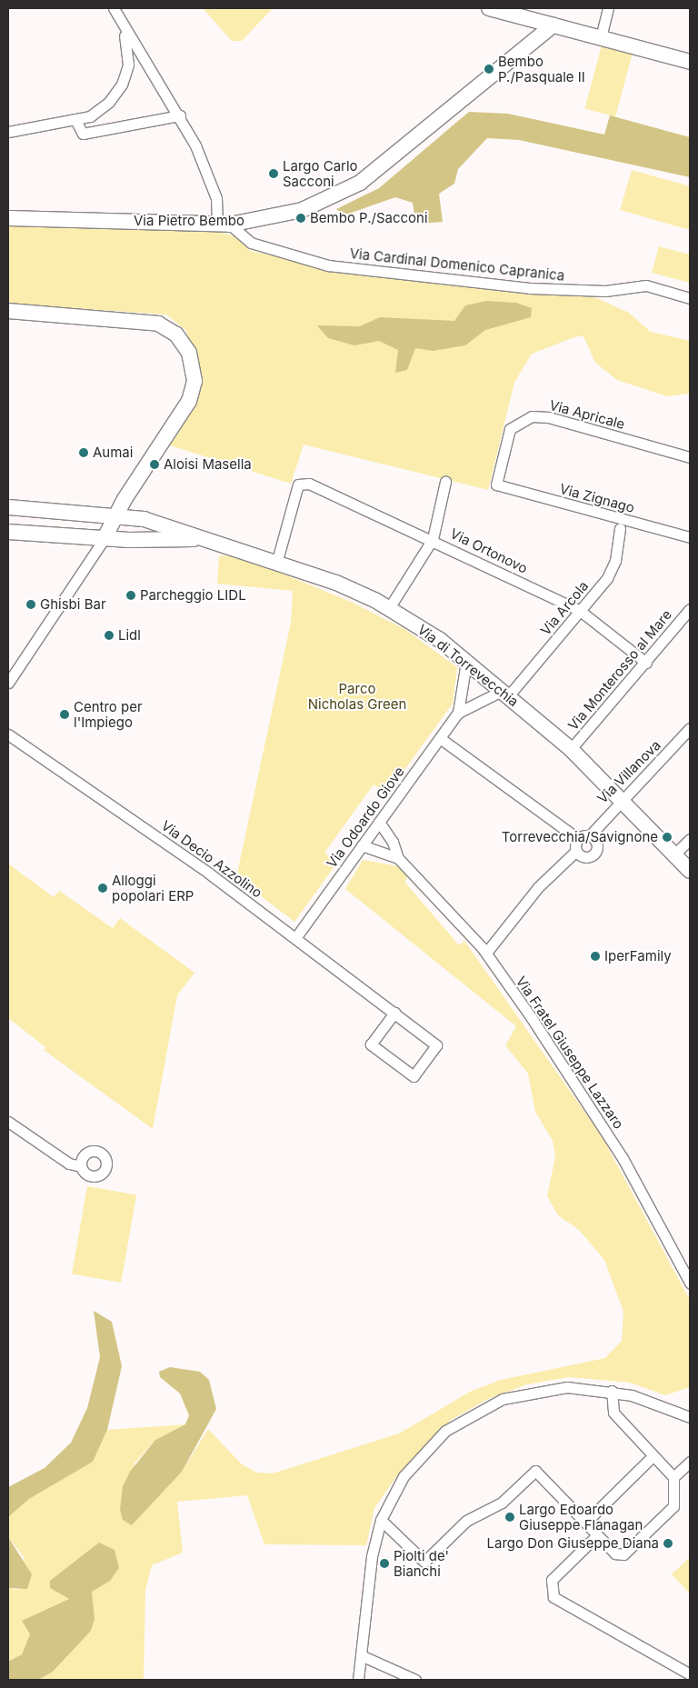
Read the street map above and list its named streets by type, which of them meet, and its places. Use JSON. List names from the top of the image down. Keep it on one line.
{"streets":{"street":["Via Pietro Bembo","Via Cardinal Domenico Capranica","Via Apricale","Via Zignago","Via Ortonovo","Via Arcola","Via di Torrevecchia","Via Monterosso al Mare","Via Villanova","Via Odoardo Giove","Via Decio Azzolino","Via Fratel Giuseppe Lazzaro"]},"crossings":[["Via Pietro Bembo","Via Cardinal Domenico Capranica"],["Via Apricale","Via Zignago"],["Via Ortonovo","Via Arcola"],["Via Ortonovo","Via di Torrevecchia"],["Via Ortonovo","Via Monterosso al Mare"],["Via Arcola","Via di Torrevecchia"],["Via Arcola","Via Odoardo Giove"],["Via di Torrevecchia","Via Monterosso al Mare"],["Via di Torrevecchia","Via Villanova"],["Via di Torrevecchia","Via Odoardo Giove"],["Via Odoardo Giove","Via Decio Azzolino"]],"parks":["Parco Nicholas Green"],"places":["Bembo P./Pasquale II","Largo Carlo Sacconi","Bembo P./Sacconi","Aumai","Aloisi Masella","Parcheggio LIDL","Ghisbi Bar","Lidl","Centro per l'Impiego","Torrevecchia/Savignone","Alloggi popolari ERP","IperFamily","Largo Edoardo Giuseppe Flanagan","Largo Don Giuseppe Diana","Piolti de' Bianchi"]}
